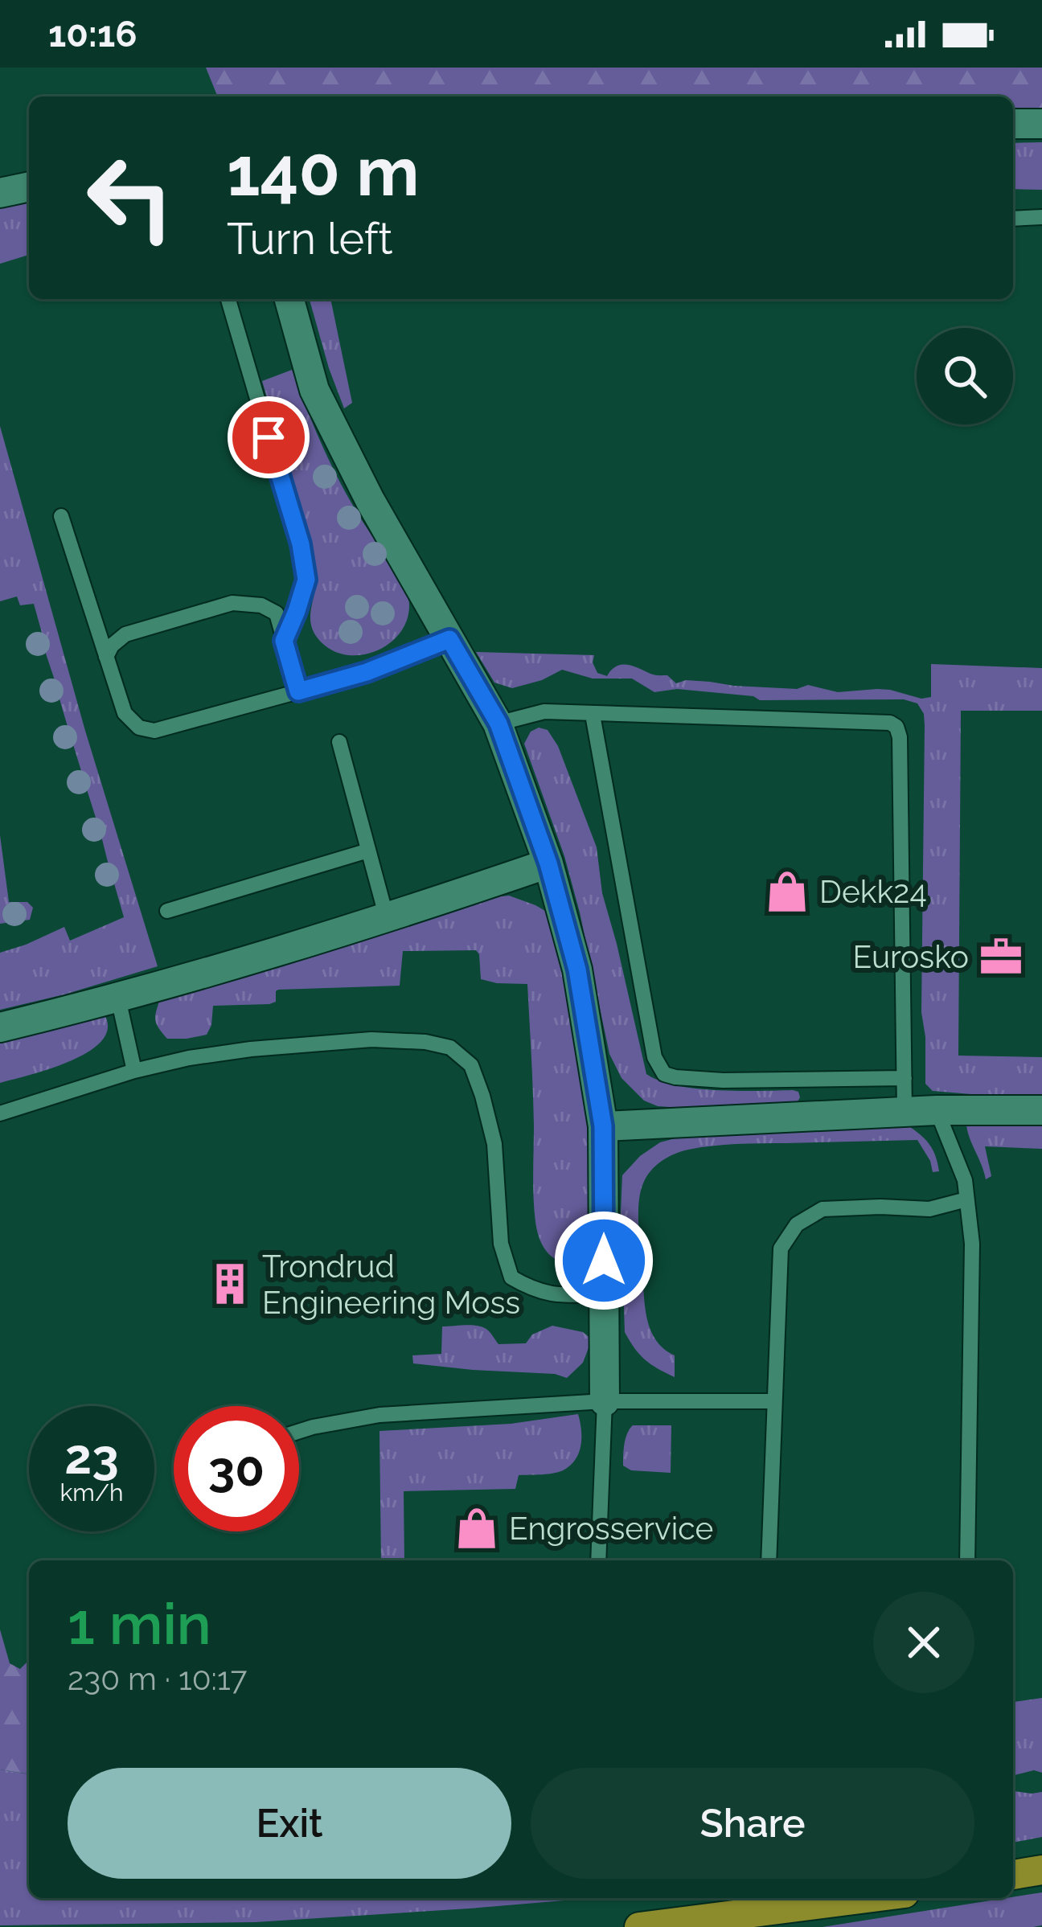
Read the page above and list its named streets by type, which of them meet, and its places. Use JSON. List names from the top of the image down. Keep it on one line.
{"places":{"shop":["Dekk24","Engrosservice"],"office":["Eurosko"],"building":["Trondrud Engineering Moss"]},"page":{"status":"10:16","turn":["140 m","Turn left"],"speed":"23 km/h","limit":"30","heading":["1 min","230 m · 10:17"],"buttons":["Exit","Share"]}}
